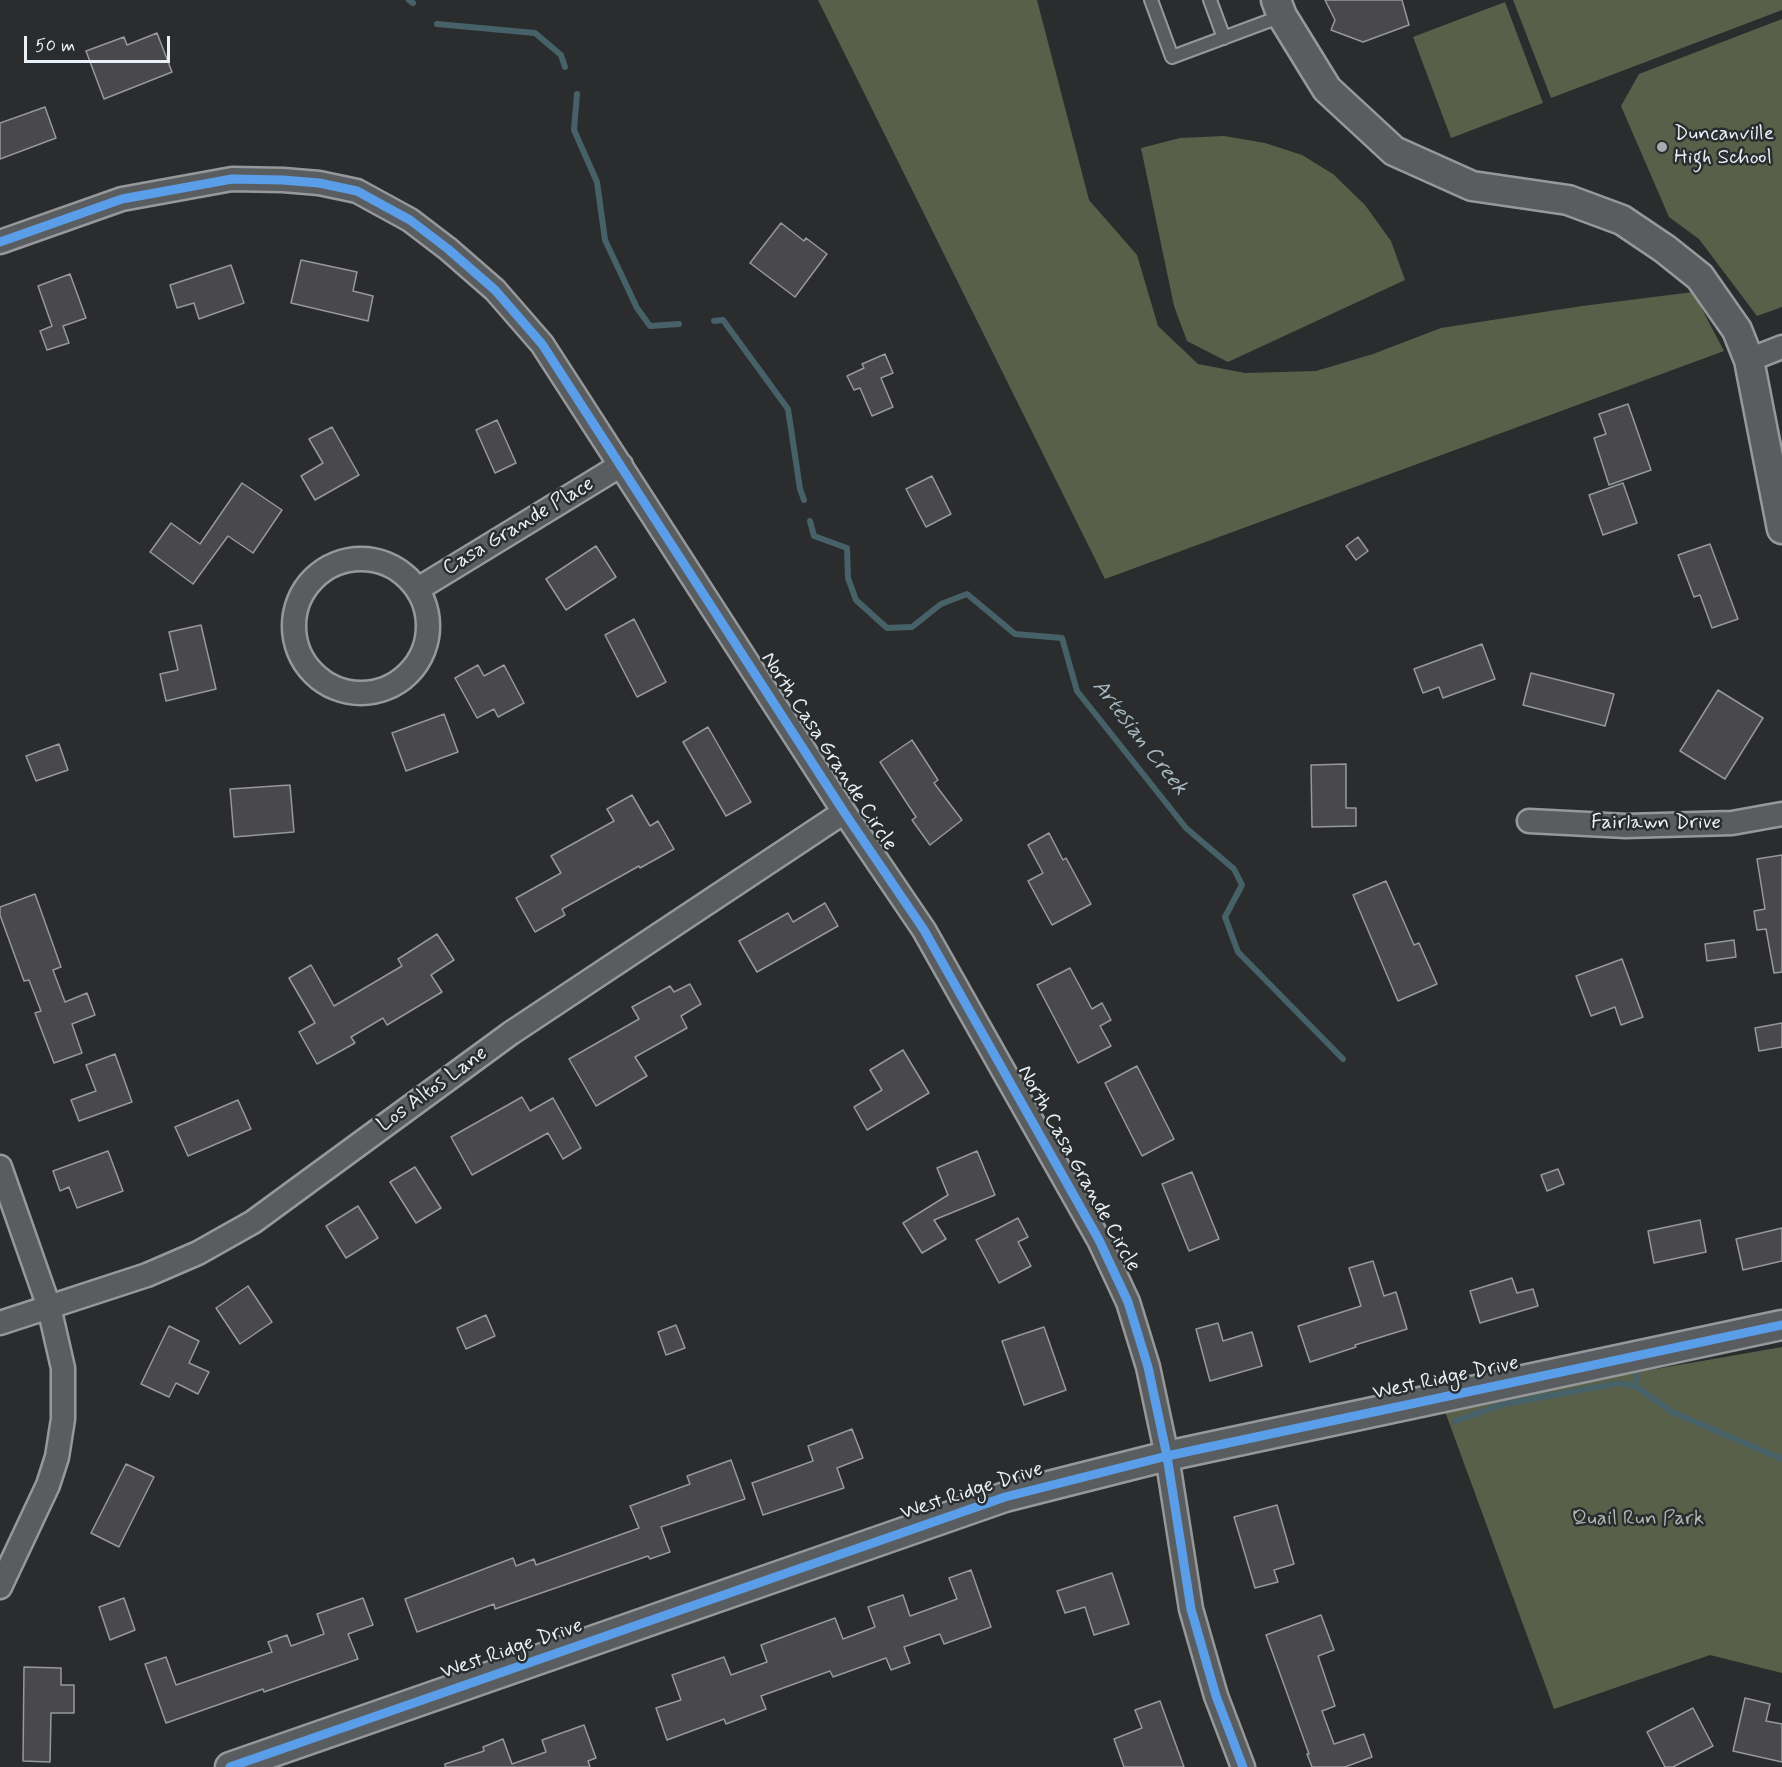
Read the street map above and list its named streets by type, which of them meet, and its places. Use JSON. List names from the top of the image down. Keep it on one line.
{"streets":{"street":["Casa Grande Place","North Casa Grande Circle","Fairlawn Drive","Los Altos Lane","West Ridge Drive"]},"crossings":[["Casa Grande Place","North Casa Grande Circle"],["North Casa Grande Circle","Los Altos Lane"],["North Casa Grande Circle","West Ridge Drive"]],"water":["Artesian Creek"],"parks":["Quail Run Park"],"places":["Duncanville High School"],"scale_bar":"50 m"}
